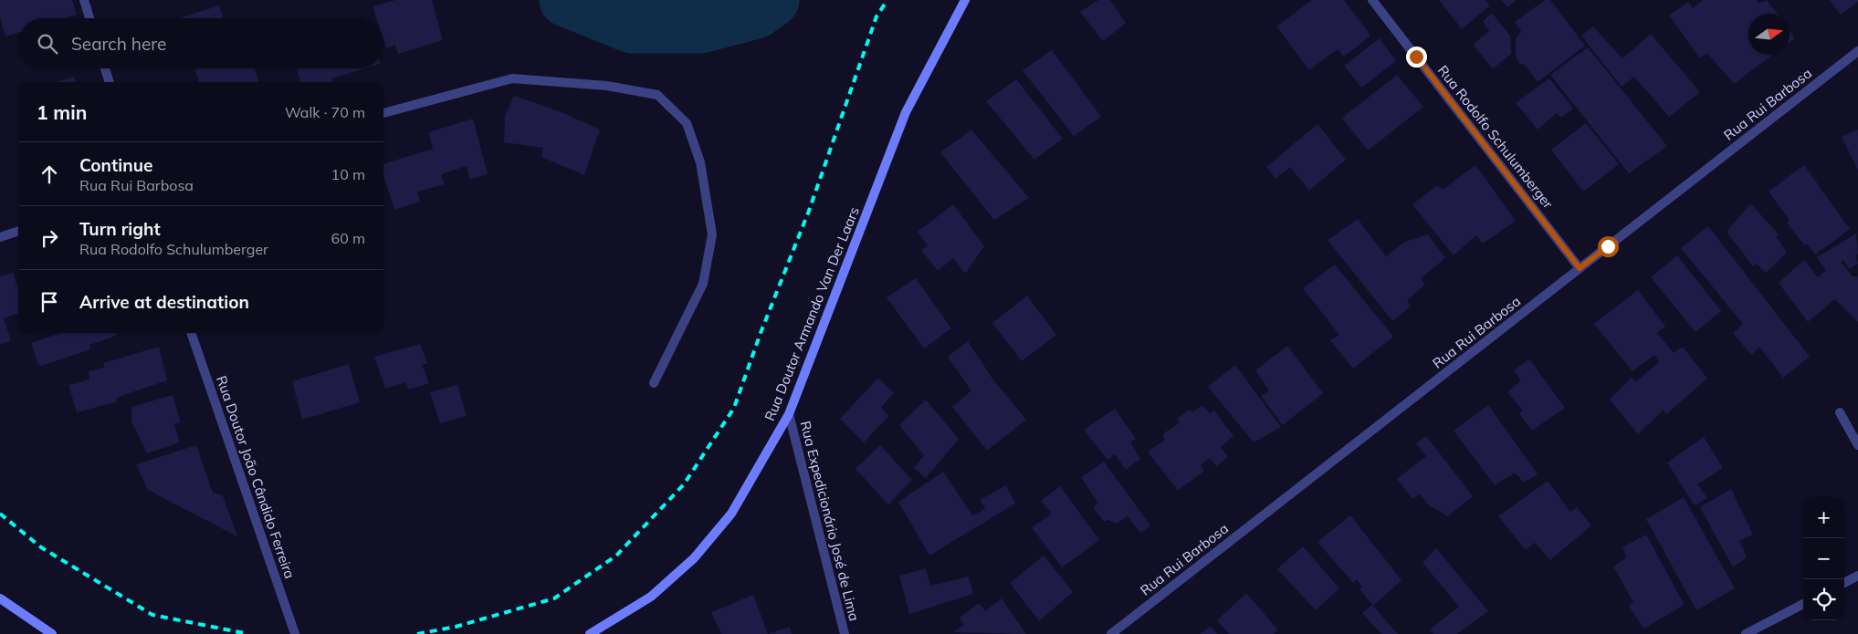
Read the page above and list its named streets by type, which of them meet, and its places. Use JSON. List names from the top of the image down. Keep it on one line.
{"streets":{"main road":["Rua Doutor Armando Van Der Laars"],"street":["Rua Rui Barbosa","Rua Rodolfo Schulumberger","Rua Doutor João Cândido Ferreira","Rua Expedicionário José de Lima"]},"crossings":[["Rua Rui Barbosa","Rua Rodolfo Schulumberger"],["Rua Doutor Armando Van Der Laars","Rua Expedicionário José de Lima"]],"north":"right","page":{"search":"Search here","heading":["1 min","Walk · 70 m"],"list":[["Continue","Rua Rui Barbosa","10 m"],["Turn right","Rua Rodolfo Schulumberger","60 m"],"Arrive at destination"],"map_buttons":["+","−"]}}
